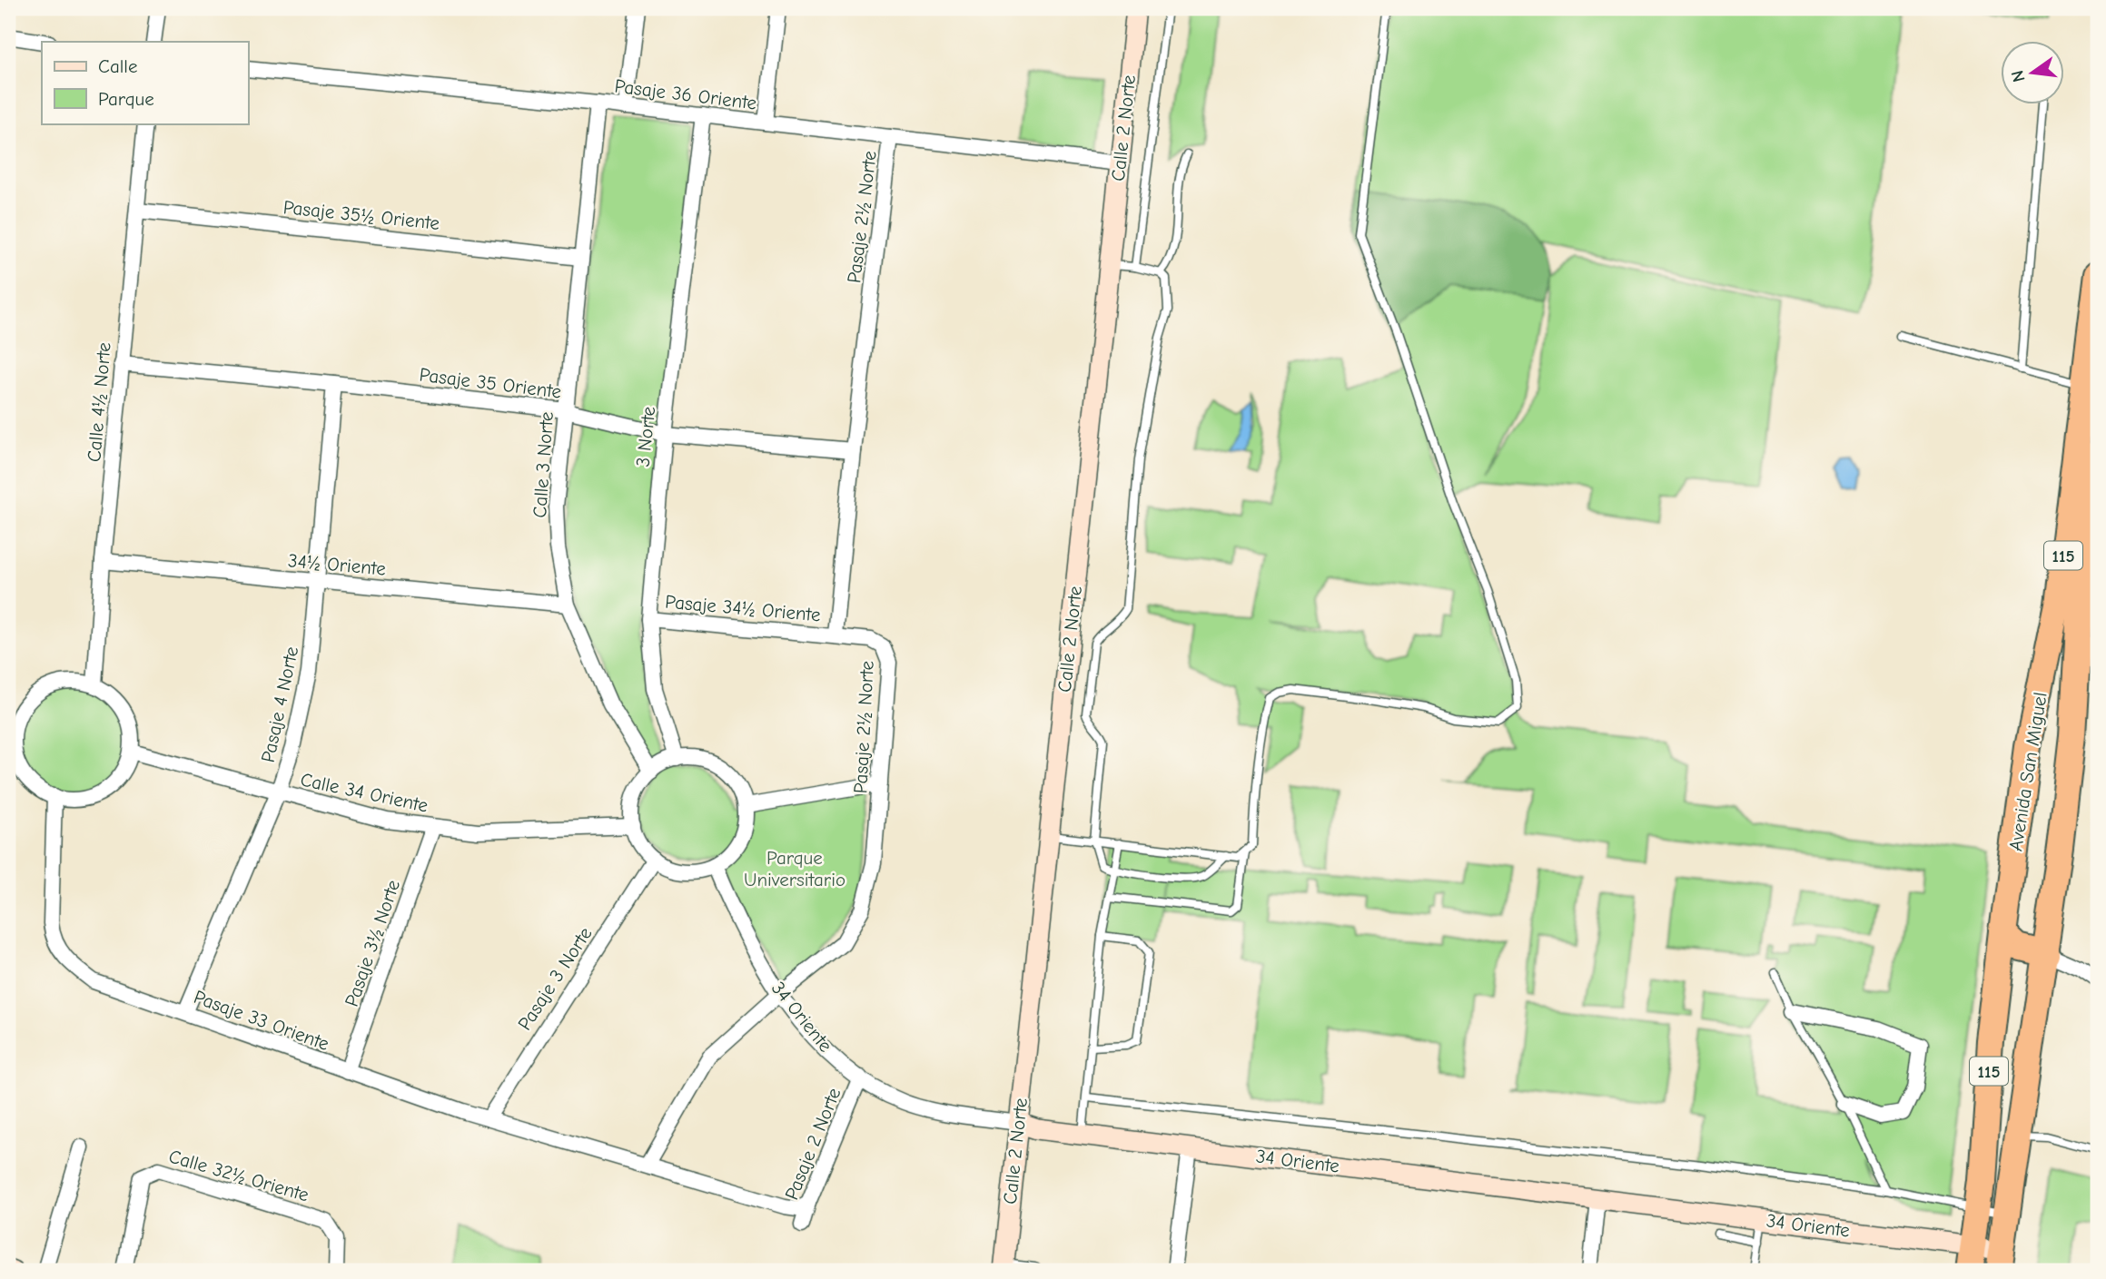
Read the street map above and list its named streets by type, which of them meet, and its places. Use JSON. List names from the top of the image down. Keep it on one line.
{"streets":{"highway":["115","Avenida San Miguel"],"main road":["Calle 2 Norte","34 Oriente"],"street":["Pasaje 36 Oriente","Pasaje 35½ Oriente","Pasaje 2½ Norte","Pasaje 35 Oriente","Calle 4½ Norte","3 Norte","Calle 3 Norte","34½ Oriente","Pasaje 34½ Oriente","Pasaje 4 Norte","Calle 34 Oriente","Pasaje 3½ Norte","Pasaje 3 Norte","Pasaje 33 Oriente","Pasaje 2 Norte","Calle 32½ Oriente"]},"crossings":[["Pasaje 36 Oriente","Calle 2 Norte"],["Pasaje 36 Oriente","Pasaje 2½ Norte"],["Pasaje 36 Oriente","3 Norte"],["Pasaje 36 Oriente","Calle 3 Norte"],["Calle 2 Norte","34 Oriente"],["Pasaje 35½ Oriente","Calle 4½ Norte"],["Pasaje 35½ Oriente","Calle 3 Norte"],["Pasaje 2½ Norte","Pasaje 35 Oriente"],["Pasaje 2½ Norte","Pasaje 34½ Oriente"],["Pasaje 2½ Norte","34 Oriente"],["Pasaje 2½ Norte","Pasaje 33 Oriente"],["Pasaje 35 Oriente","Calle 4½ Norte"],["Pasaje 35 Oriente","3 Norte"],["Pasaje 35 Oriente","Calle 3 Norte"],["Pasaje 35 Oriente","Pasaje 4 Norte"],["Calle 4½ Norte","34½ Oriente"],["Calle 4½ Norte","Calle 34 Oriente"],["Calle 4½ Norte","Pasaje 33 Oriente"],["3 Norte","Calle 3 Norte"],["3 Norte","Pasaje 34½ Oriente"],["3 Norte","Calle 34 Oriente"],["3 Norte","Pasaje 3 Norte"],["3 Norte","34 Oriente"],["Calle 3 Norte","34½ Oriente"],["Calle 3 Norte","Calle 34 Oriente"],["Calle 3 Norte","Pasaje 3 Norte"],["Calle 3 Norte","34 Oriente"],["34½ Oriente","Pasaje 4 Norte"],["Pasaje 4 Norte","Calle 34 Oriente"],["Pasaje 4 Norte","Pasaje 33 Oriente"],["Avenida San Miguel","34 Oriente"],["Calle 34 Oriente","Pasaje 3½ Norte"],["Calle 34 Oriente","Pasaje 3 Norte"],["Calle 34 Oriente","34 Oriente"],["Calle 34 Oriente","Pasaje 33 Oriente"],["Pasaje 3½ Norte","Pasaje 33 Oriente"],["Pasaje 3 Norte","34 Oriente"],["Pasaje 3 Norte","Pasaje 33 Oriente"],["34 Oriente","Pasaje 2 Norte"],["Pasaje 33 Oriente","Pasaje 2 Norte"]],"parks":["Parque Universitario"],"legend":["Calle","Parque"],"north":"left"}
